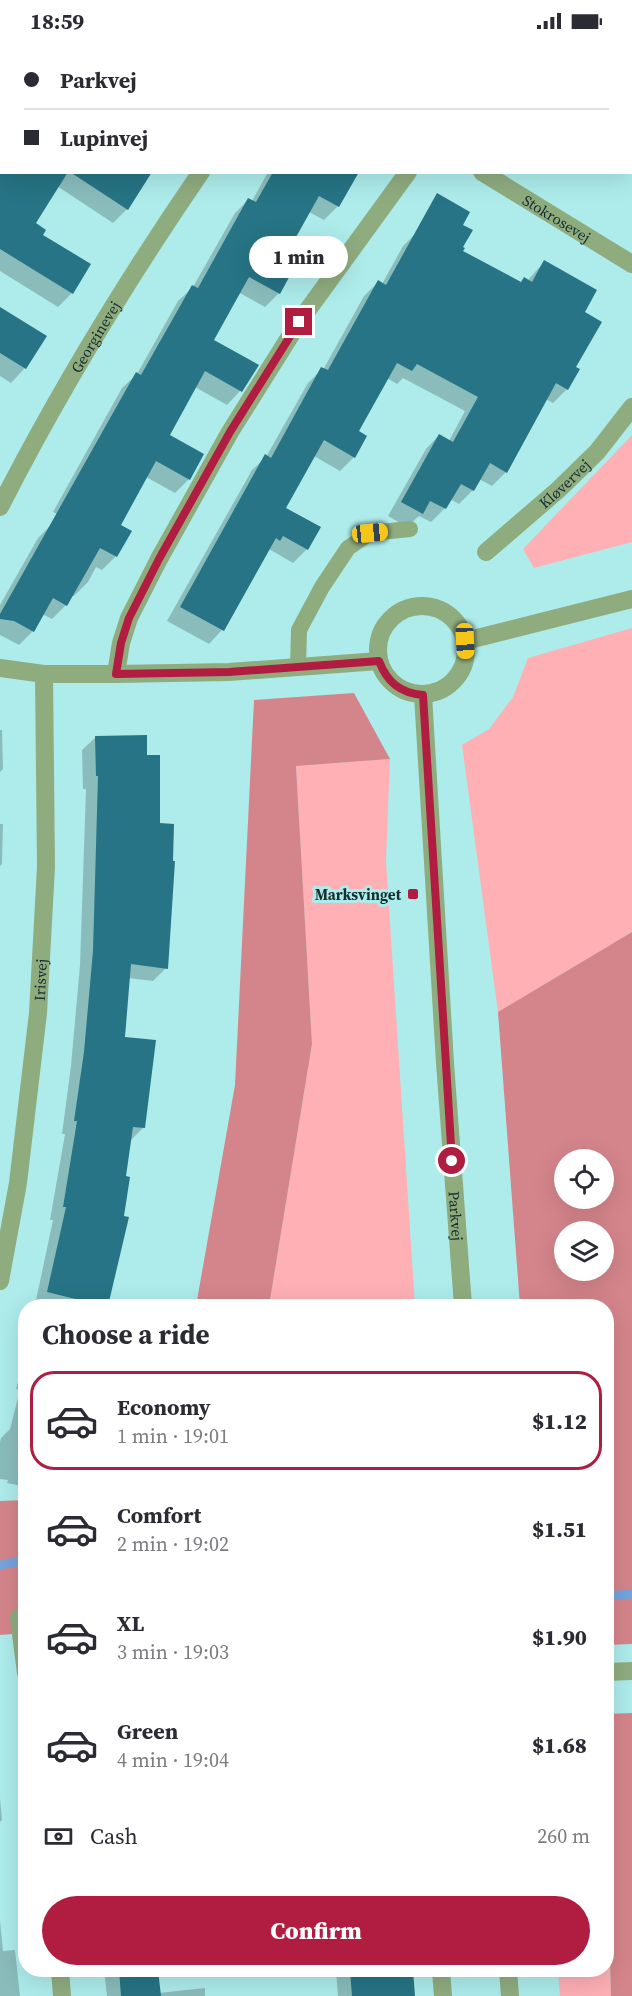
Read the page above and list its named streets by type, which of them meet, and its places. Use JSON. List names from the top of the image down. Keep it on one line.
{"streets":{"street":["Stokrosevej","Georginevej","Kløvervej","Irisvej","Parkvej"]},"places":{"transit":["Marksvinget"]},"page":{"status":"18:59","banner":["Parkvej","Lupinvej"],"bubble":"1 min","heading":"Choose a ride","list":[{"name":"Economy","note":"1 min · 19:01","value":"$1.12"},{"name":"Comfort","note":"2 min · 19:02","value":"$1.51"},{"name":"XL","note":"3 min · 19:03","value":"$1.90"},{"name":"Green","note":"4 min · 19:04","value":"$1.68"}],"pay":["Cash","260 m"],"buttons":"Confirm"}}
